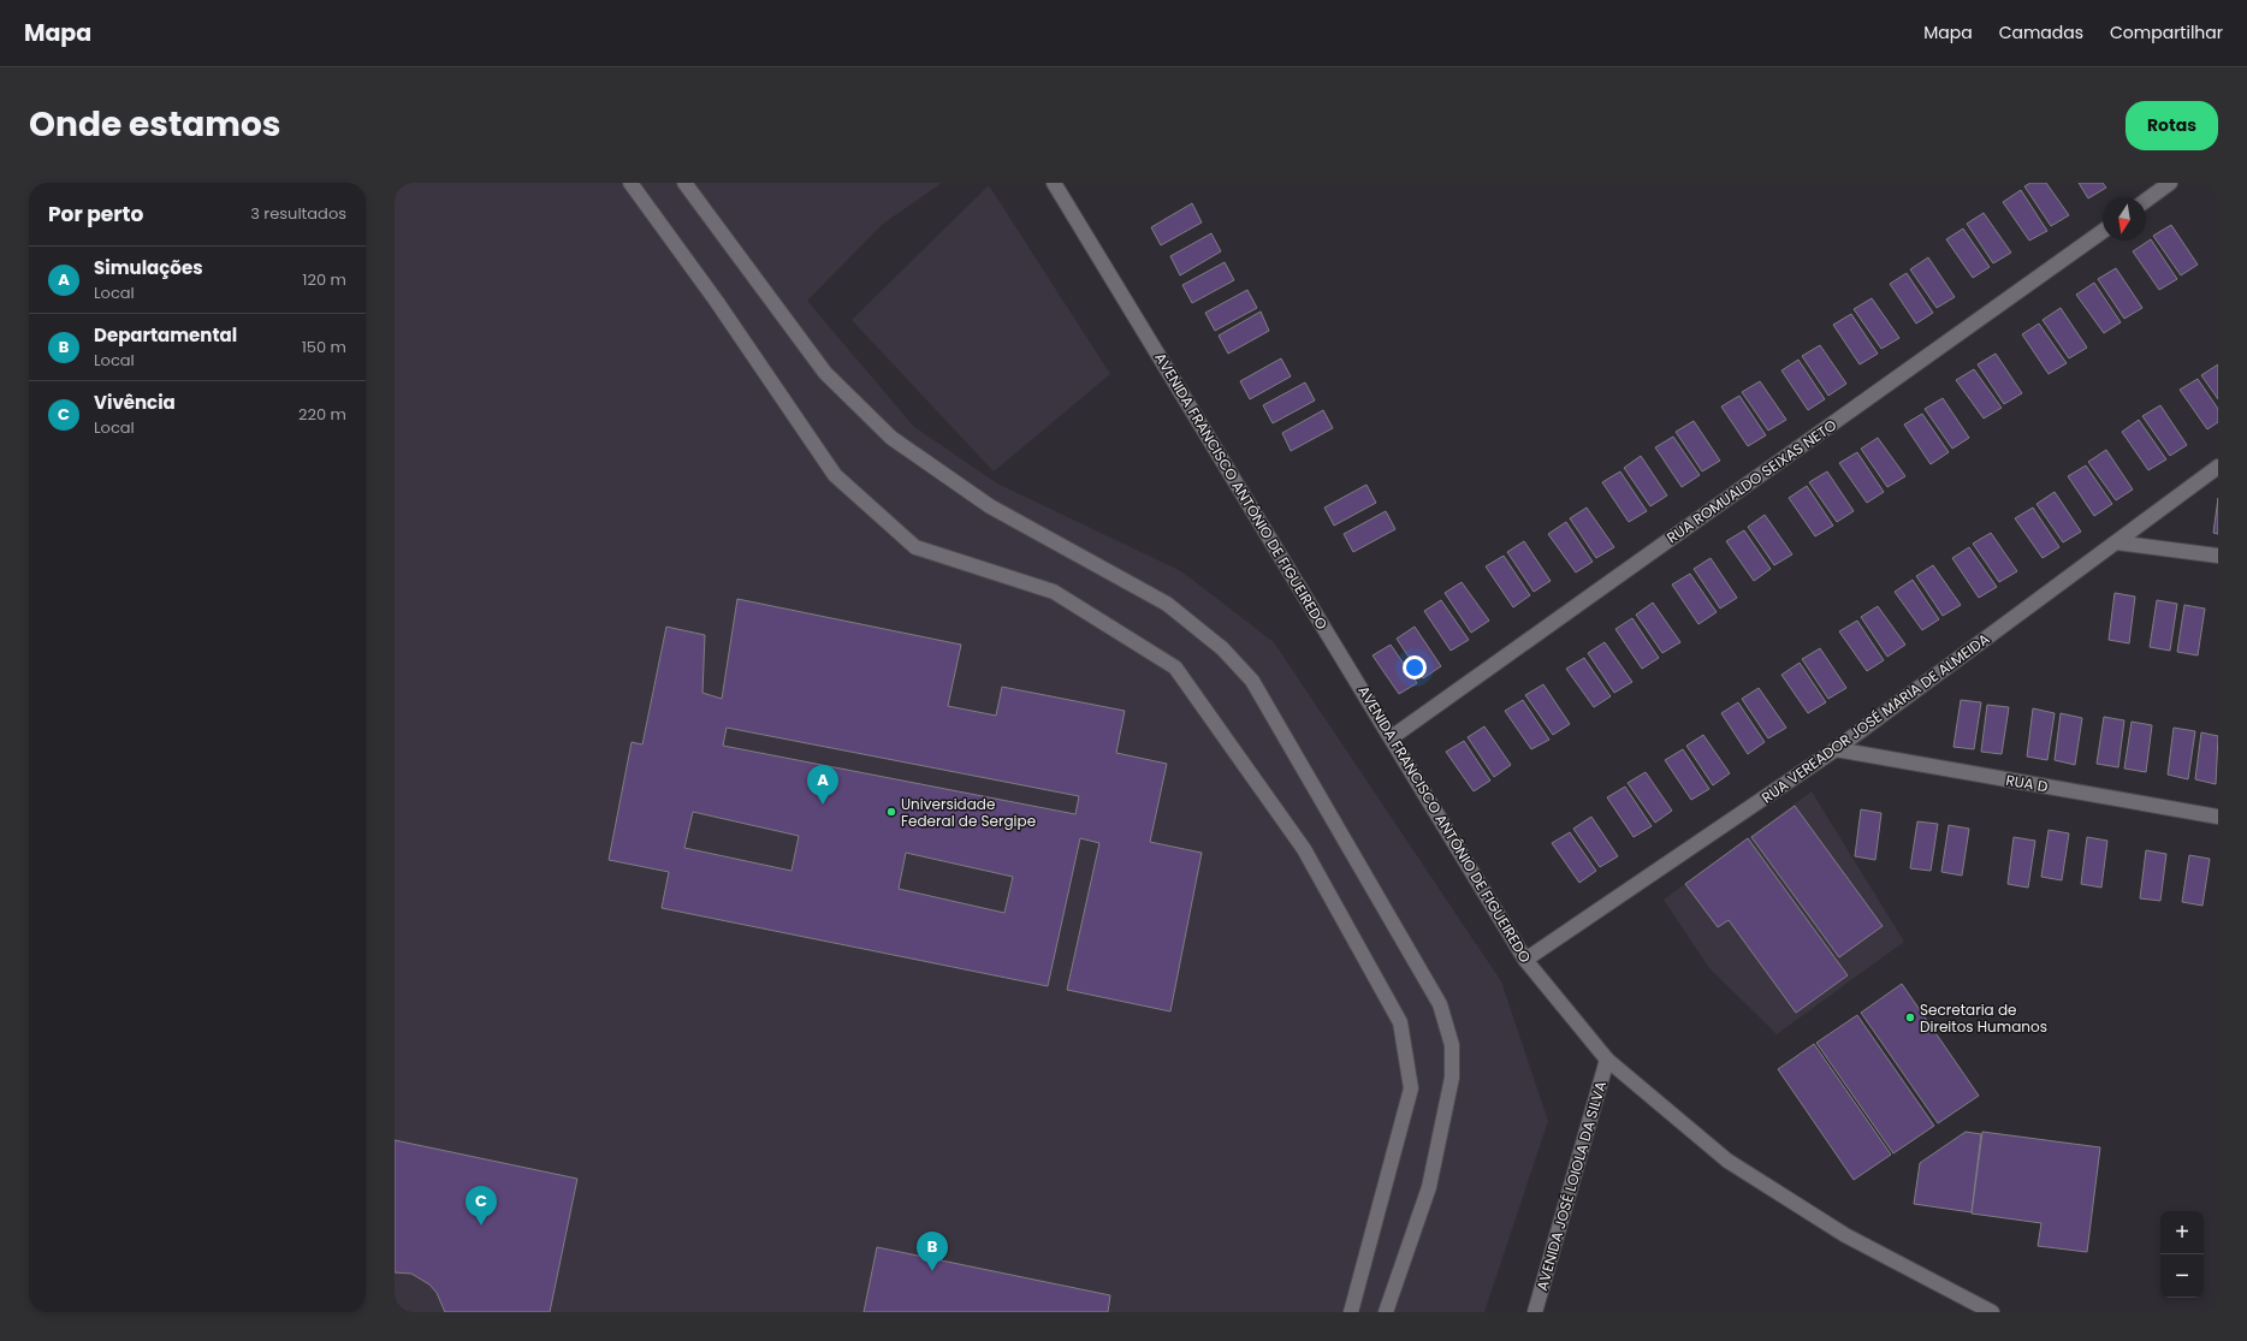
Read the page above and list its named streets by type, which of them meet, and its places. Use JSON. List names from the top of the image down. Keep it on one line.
{"streets":{"street":["RUA ROMUALDO SEIXAS NETO","AVENIDA FRANCISCO ANTÔNIO DE FIGUEIREDO","RUA VEREADOR JOSÉ MARIA DE ALMEIDA","RUA D","AVENIDA JOSÉ LOIOLA DA SILVA"]},"crossings":[["RUA ROMUALDO SEIXAS NETO","AVENIDA FRANCISCO ANTÔNIO DE FIGUEIREDO"],["AVENIDA FRANCISCO ANTÔNIO DE FIGUEIREDO","RUA VEREADOR JOSÉ MARIA DE ALMEIDA"],["AVENIDA FRANCISCO ANTÔNIO DE FIGUEIREDO","AVENIDA JOSÉ LOIOLA DA SILVA"],["RUA VEREADOR JOSÉ MARIA DE ALMEIDA","RUA D"]],"places":["Universidade Federal de Sergipe","Secretaria de Direitos Humanos"],"north":"bottom","page":{"header":"Mapa","nav":["Mapa","Camadas","Compartilhar"],"title":"Onde estamos","buttons":"Rotas","heading":["Por perto","3 resultados"],"list":[{"mark":"A","name":"Simulações","note":"Local","value":"120 m"},{"mark":"B","name":"Departamental","note":"Local","value":"150 m"},{"mark":"C","name":"Vivência","note":"Local","value":"220 m"}],"pins":["A","C","B"],"map_buttons":["+","−"]}}
